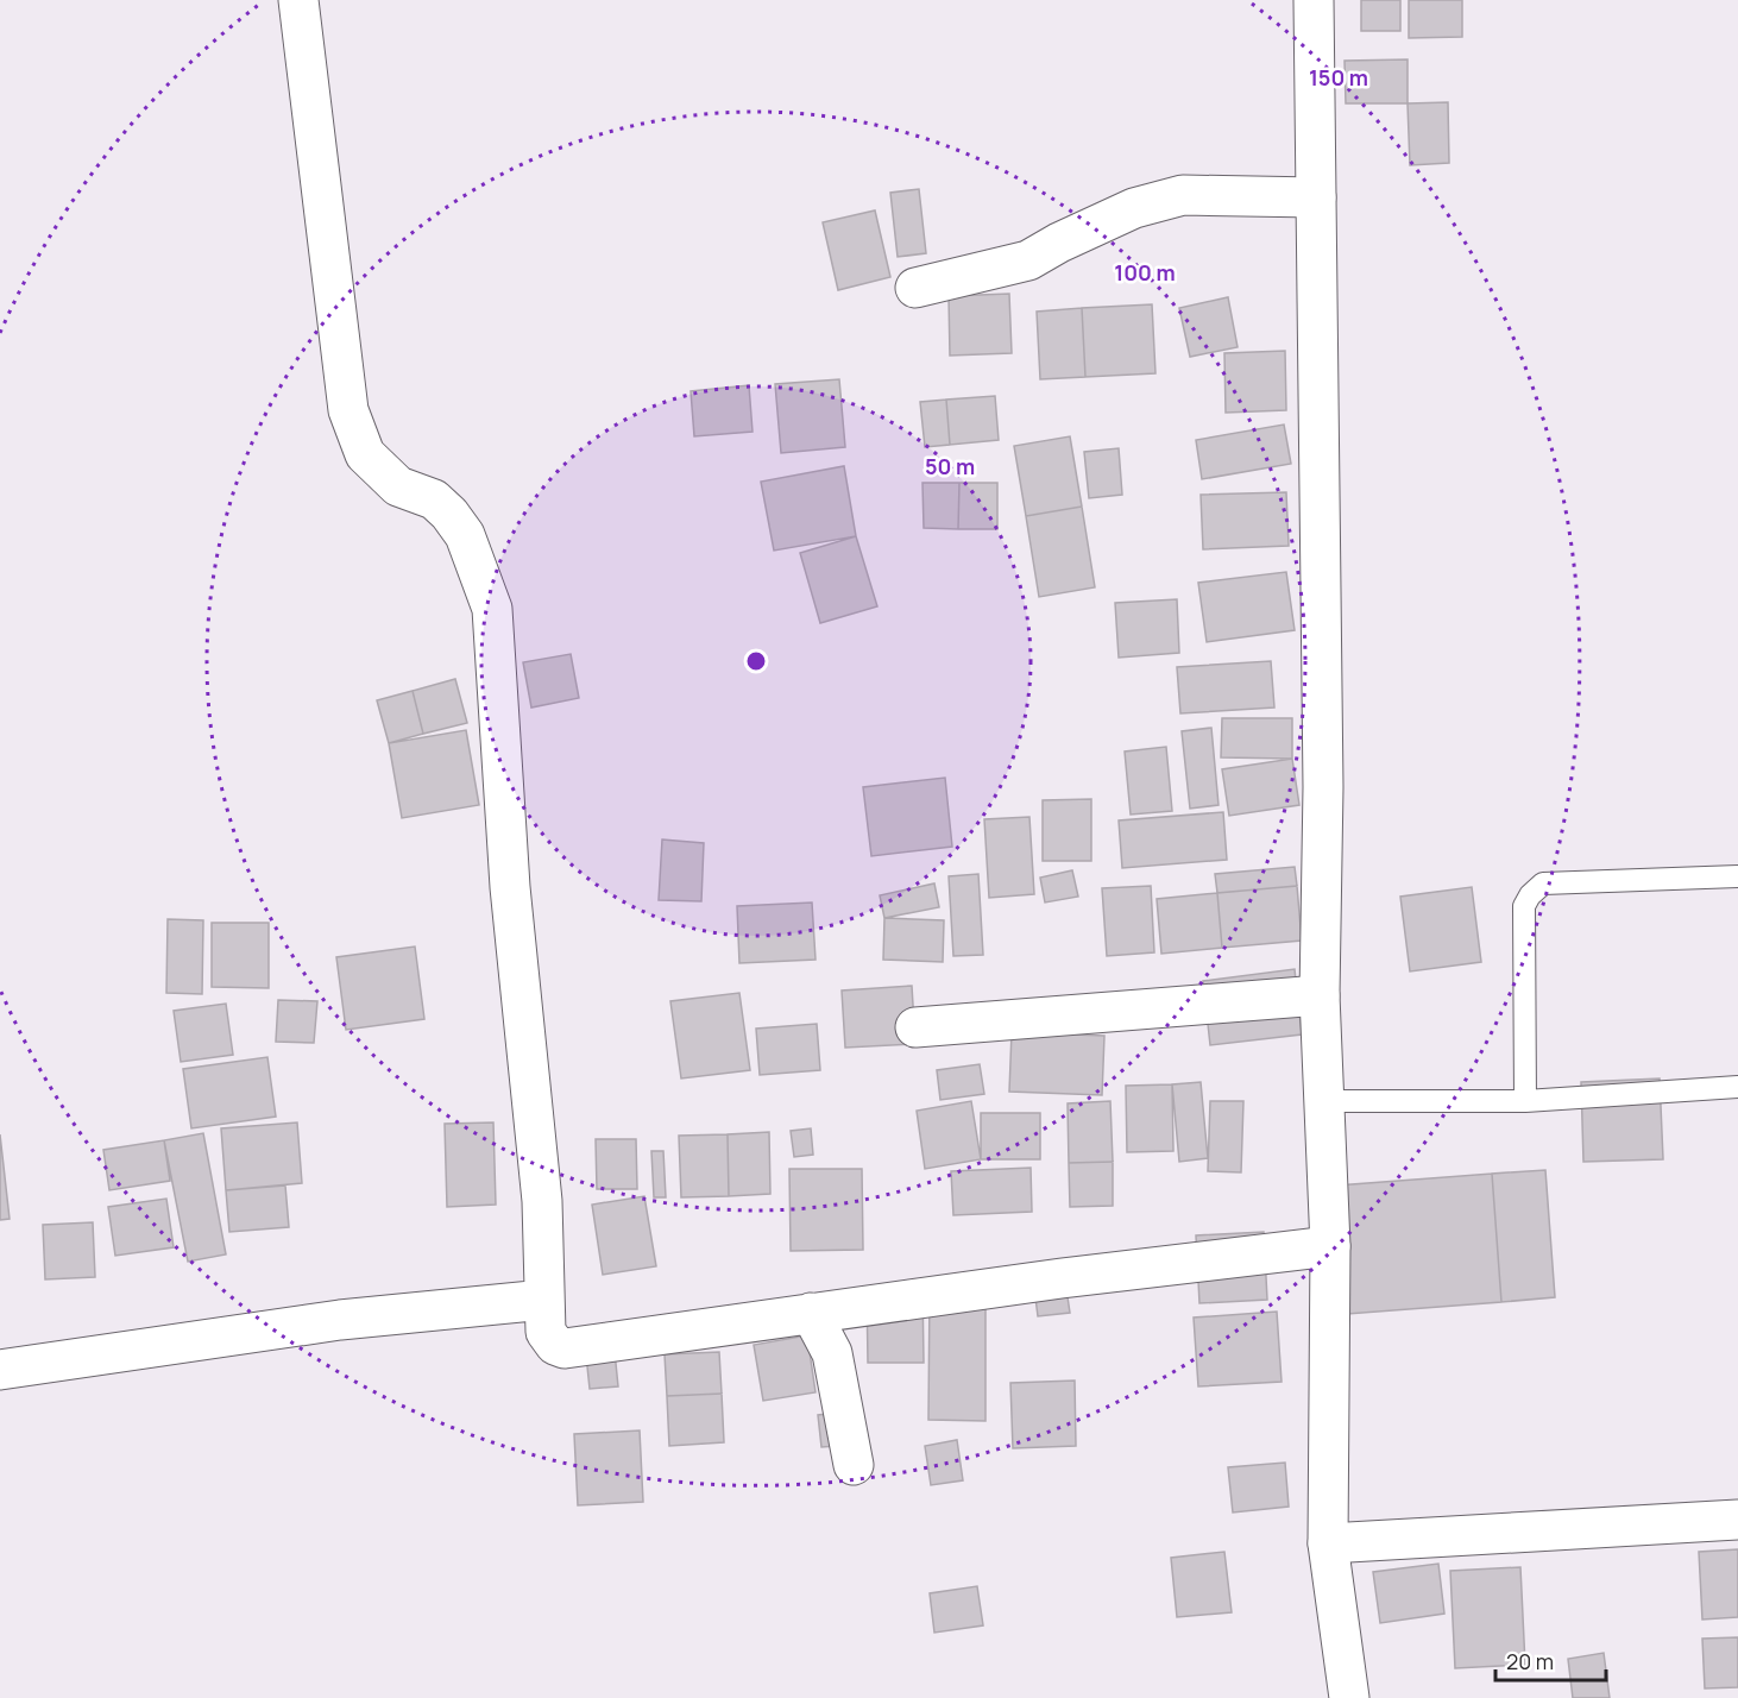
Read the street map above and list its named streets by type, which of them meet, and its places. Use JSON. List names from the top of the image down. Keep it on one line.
{"scale_bar":"20 m","rings":["150 m","100 m","50 m"]}
